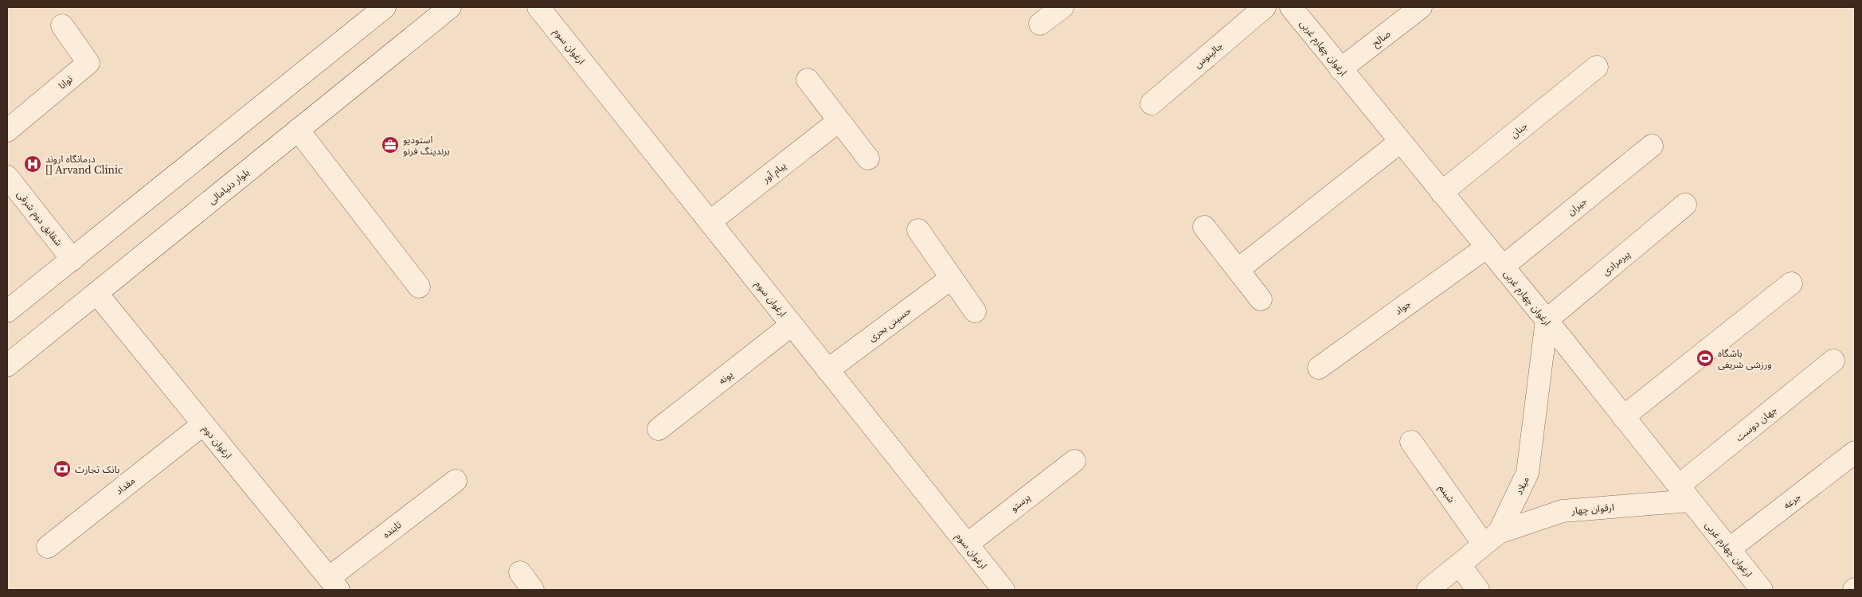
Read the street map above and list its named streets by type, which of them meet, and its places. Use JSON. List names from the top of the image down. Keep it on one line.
{"streets":{"street":["صالح","ارغوان سوم","ارغوان چهارم غربی","جالینوس","توانا","جنان","پیام آور","بلوار دنیامالی","جیران","شقایق دوم شرقی","پیرمرادی","جواد","حسینی بحری","پونه","جهان دوست","ارغوان دوم","مقداد","میلاد","شبنم","جرعه","پرستو","ارقوان چهار","تابنده"]},"crossings":[["صالح","ارغوان چهارم غربی"],["ارغوان سوم","پیام آور"],["ارغوان سوم","حسینی بحری"],["ارغوان سوم","پونه"],["ارغوان سوم","پرستو"],["ارغوان چهارم غربی","جنان"],["ارغوان چهارم غربی","جیران"],["ارغوان چهارم غربی","پیرمرادی"],["ارغوان چهارم غربی","جواد"],["ارغوان چهارم غربی","جهان دوست"],["ارغوان چهارم غربی","میلاد"],["ارغوان چهارم غربی","جرعه"],["ارغوان چهارم غربی","ارقوان چهار"],["بلوار دنیامالی","ارغوان دوم"],["پیرمرادی","میلاد"],["جهان دوست","ارقوان چهار"],["ارغوان دوم","مقداد"],["ارغوان دوم","تابنده"],["میلاد","شبنم"],["میلاد","ارقوان چهار"],["شبنم","ارقوان چهار"]],"places":{"office":["استودیو برندینگ فرنو"],"hospital":["درمانگاه اروند [] Arvand Clinic"],"sports":["باشگاه ورزشی شریفی"],"bank":["بانک تجارت"]}}
